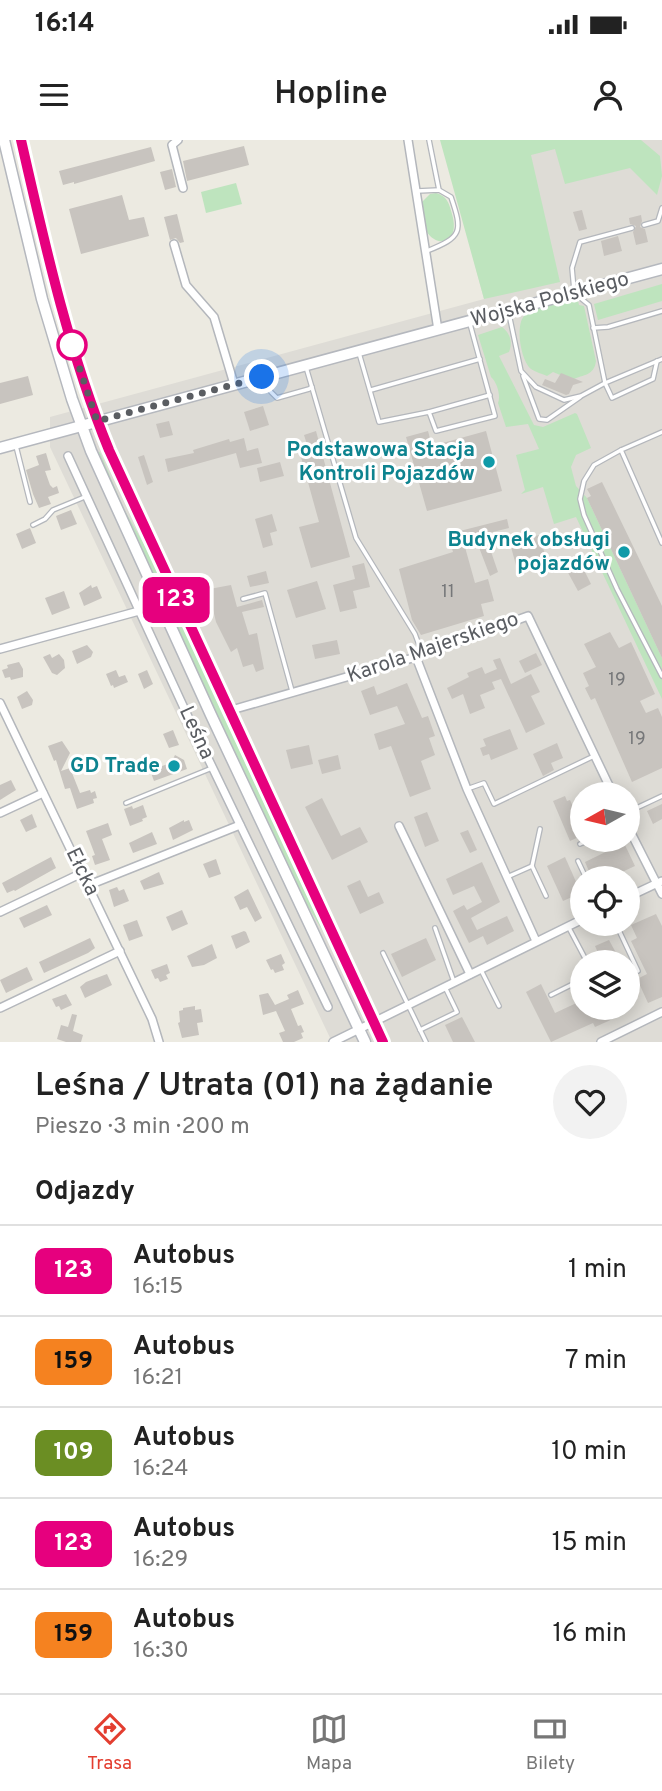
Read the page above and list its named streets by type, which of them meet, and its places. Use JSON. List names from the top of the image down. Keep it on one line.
{"streets":{"main road":["Wojska Polskiego","Leśna"],"street":["Karola Majerskiego","Ełcka"]},"crossings":[["Wojska Polskiego","Leśna"],["Karola Majerskiego","Leśna"]],"places":["Podstawowa Stacja Kontroli Pojazdów","Budynek obsługi pojazdów","GD Trade"],"lines":["bus line 123"],"house_numbers":["11","19","19"],"north":"left","page":{"status":"16:14","header":"Hopline","on_map":"123","heading":[["Leśna / Utrata (01) na żądanie","Pieszo · 3 min · 200 m"],"Odjazdy"],"list":[{"mark":"123","name":"Autobus","note":"16:15","value":"1 min"},{"mark":"159","name":"Autobus","note":"16:21","value":"7 min"},{"mark":"109","name":"Autobus","note":"16:24","value":"10 min"},{"mark":"123","name":"Autobus","note":"16:29","value":"15 min"},{"mark":"159","name":"Autobus","note":"16:30","value":"16 min"}],"tabs":["Trasa","Mapa","Bilety"]}}
